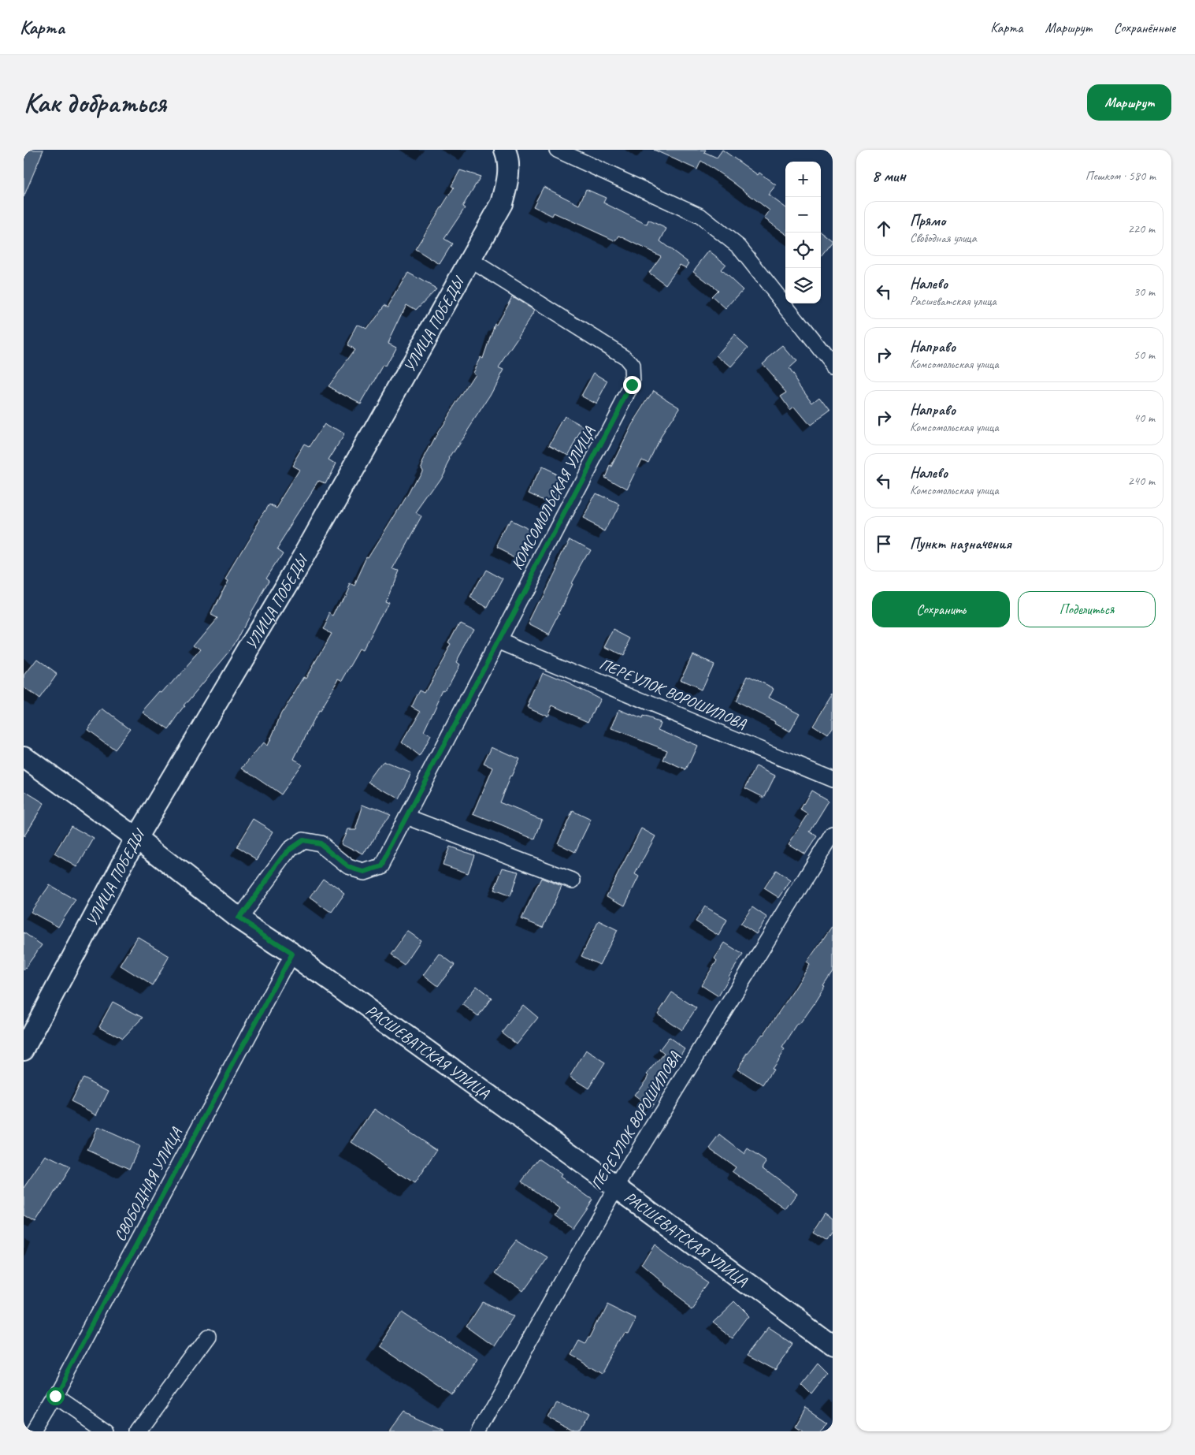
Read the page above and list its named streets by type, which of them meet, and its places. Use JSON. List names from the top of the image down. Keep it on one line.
{"streets":{"street":["УЛИЦА ПОБЕДЫ","КОМСОМОЛЬСКАЯ УЛИЦА","ПЕРЕУЛОК ВОРОШИЛОВА","РАСШЕВАТСКАЯ УЛИЦА","СВОБОДНАЯ УЛИЦА"]},"crossings":[["УЛИЦА ПОБЕДЫ","КОМСОМОЛЬСКАЯ УЛИЦА"],["УЛИЦА ПОБЕДЫ","РАСШЕВАТСКАЯ УЛИЦА"],["КОМСОМОЛЬСКАЯ УЛИЦА","ПЕРЕУЛОК ВОРОШИЛОВА"],["КОМСОМОЛЬСКАЯ УЛИЦА","РАСШЕВАТСКАЯ УЛИЦА"],["ПЕРЕУЛОК ВОРОШИЛОВА","РАСШЕВАТСКАЯ УЛИЦА"],["РАСШЕВАТСКАЯ УЛИЦА","СВОБОДНАЯ УЛИЦА"]],"page":{"header":"Карта","nav":["Карта","Маршрут","Сохранённые"],"buttons":["Маршрут",["Сохранить","Поделиться"]],"title":"Как добраться","heading":["8 мин","Пешком · 580 m"],"map_buttons":["+","−"],"list":[["Прямо","Свободная улица","220 m"],["Налево","Расшеватская улица","30 m"],["Направо","Комсомольская улица","50 m"],["Направо","Комсомольская улица","40 m"],["Налево","Комсомольская улица","240 m"],"Пункт назначения"]}}
